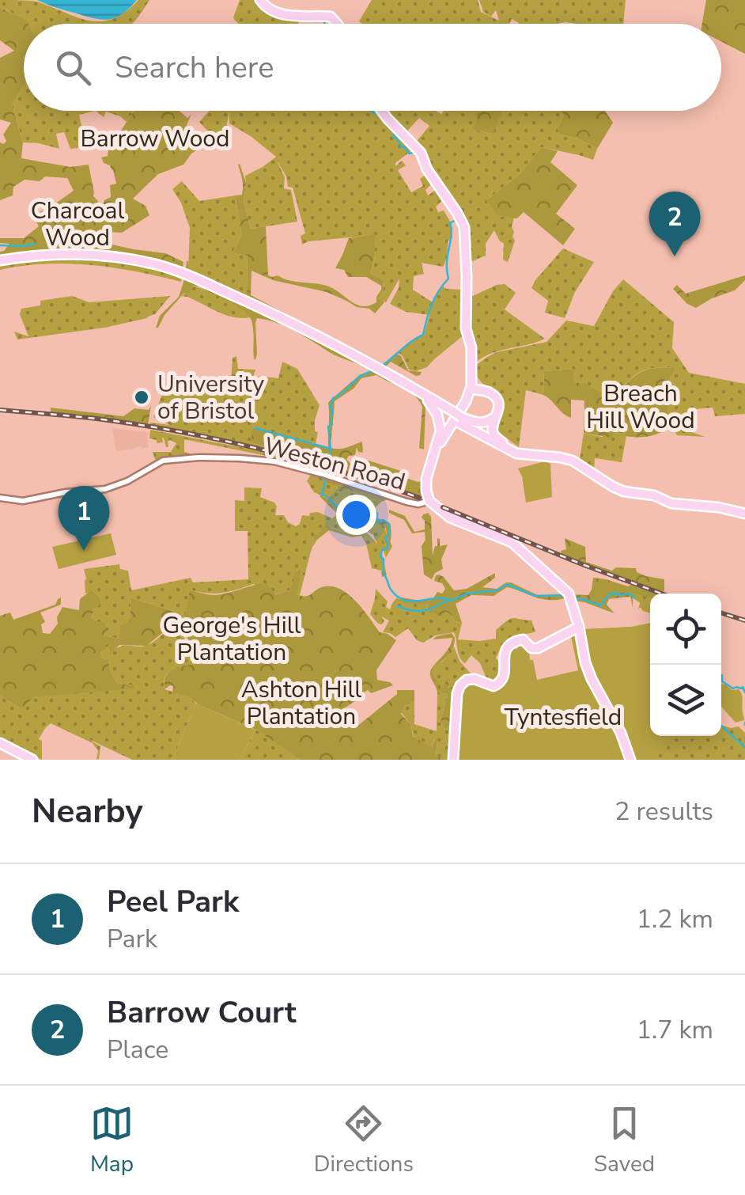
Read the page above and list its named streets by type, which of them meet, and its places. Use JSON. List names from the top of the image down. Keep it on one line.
{"streets":{"street":["Weston Road"]},"parks":["Barrow Wood","Charcoal Wood","Breach Hill Wood","George's Hill Plantation","Ashton Hill Plantation","Tyntesfield"],"places":["University of Bristol"],"page":{"search":"Search here","pins":["2","1"],"heading":["Nearby","2 results"],"list":[{"mark":"1","name":"Peel Park","note":"Park","value":"1.2 km"},{"mark":"2","name":"Barrow Court","note":"Place","value":"1.7 km"}],"nav":["Map","Directions","Saved"]}}
